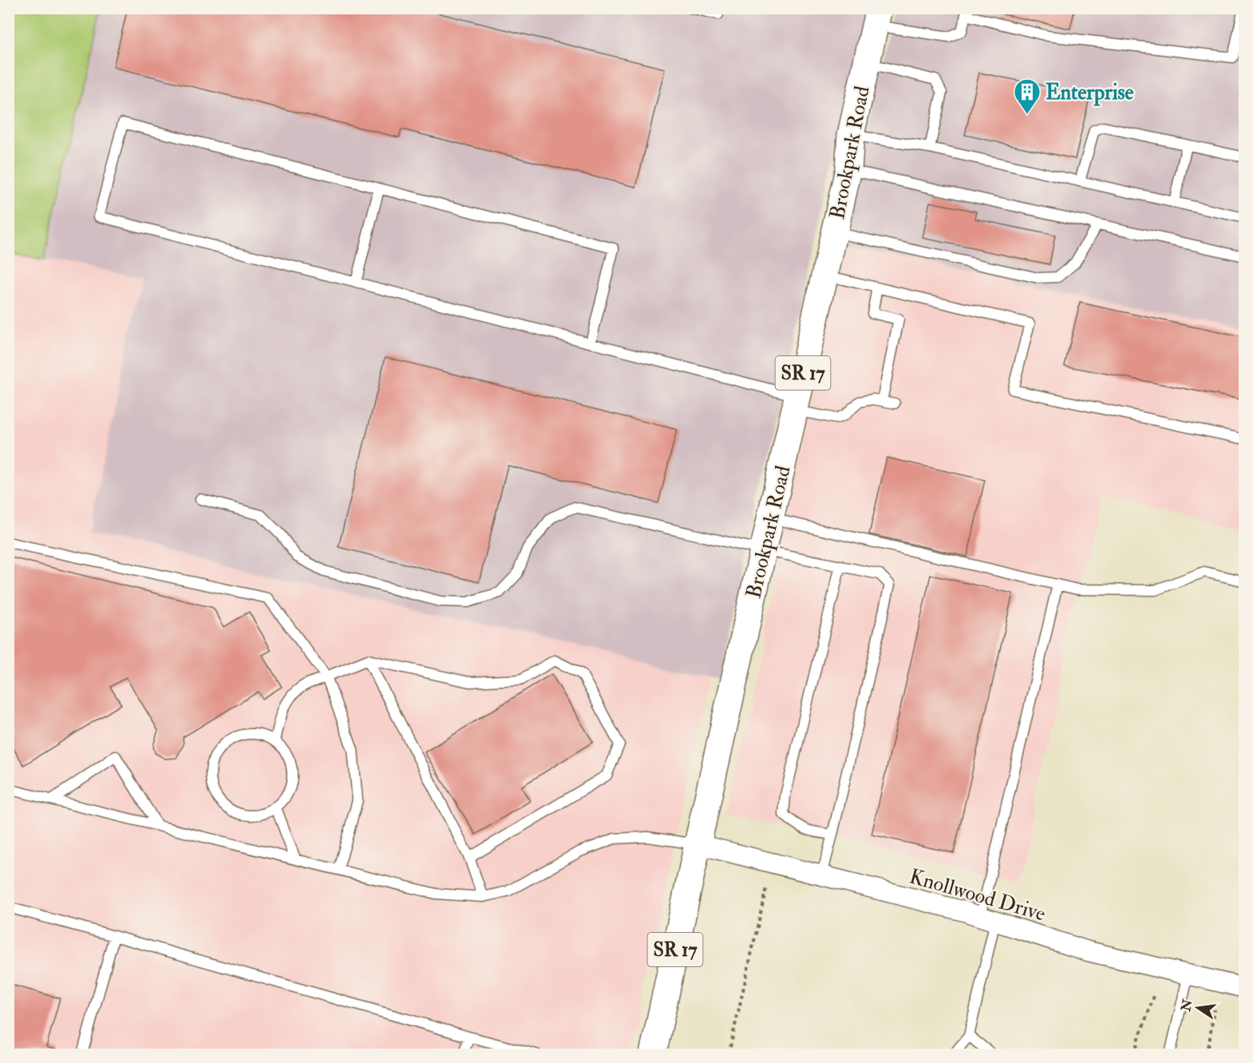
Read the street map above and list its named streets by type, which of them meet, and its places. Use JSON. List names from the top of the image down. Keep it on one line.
{"streets":{"main road":["Brookpark Road","SR 17"],"street":["Knollwood Drive"]},"crossings":[["Brookpark Road","Knollwood Drive"]],"places":{"building":["Enterprise"]},"north":"left"}
